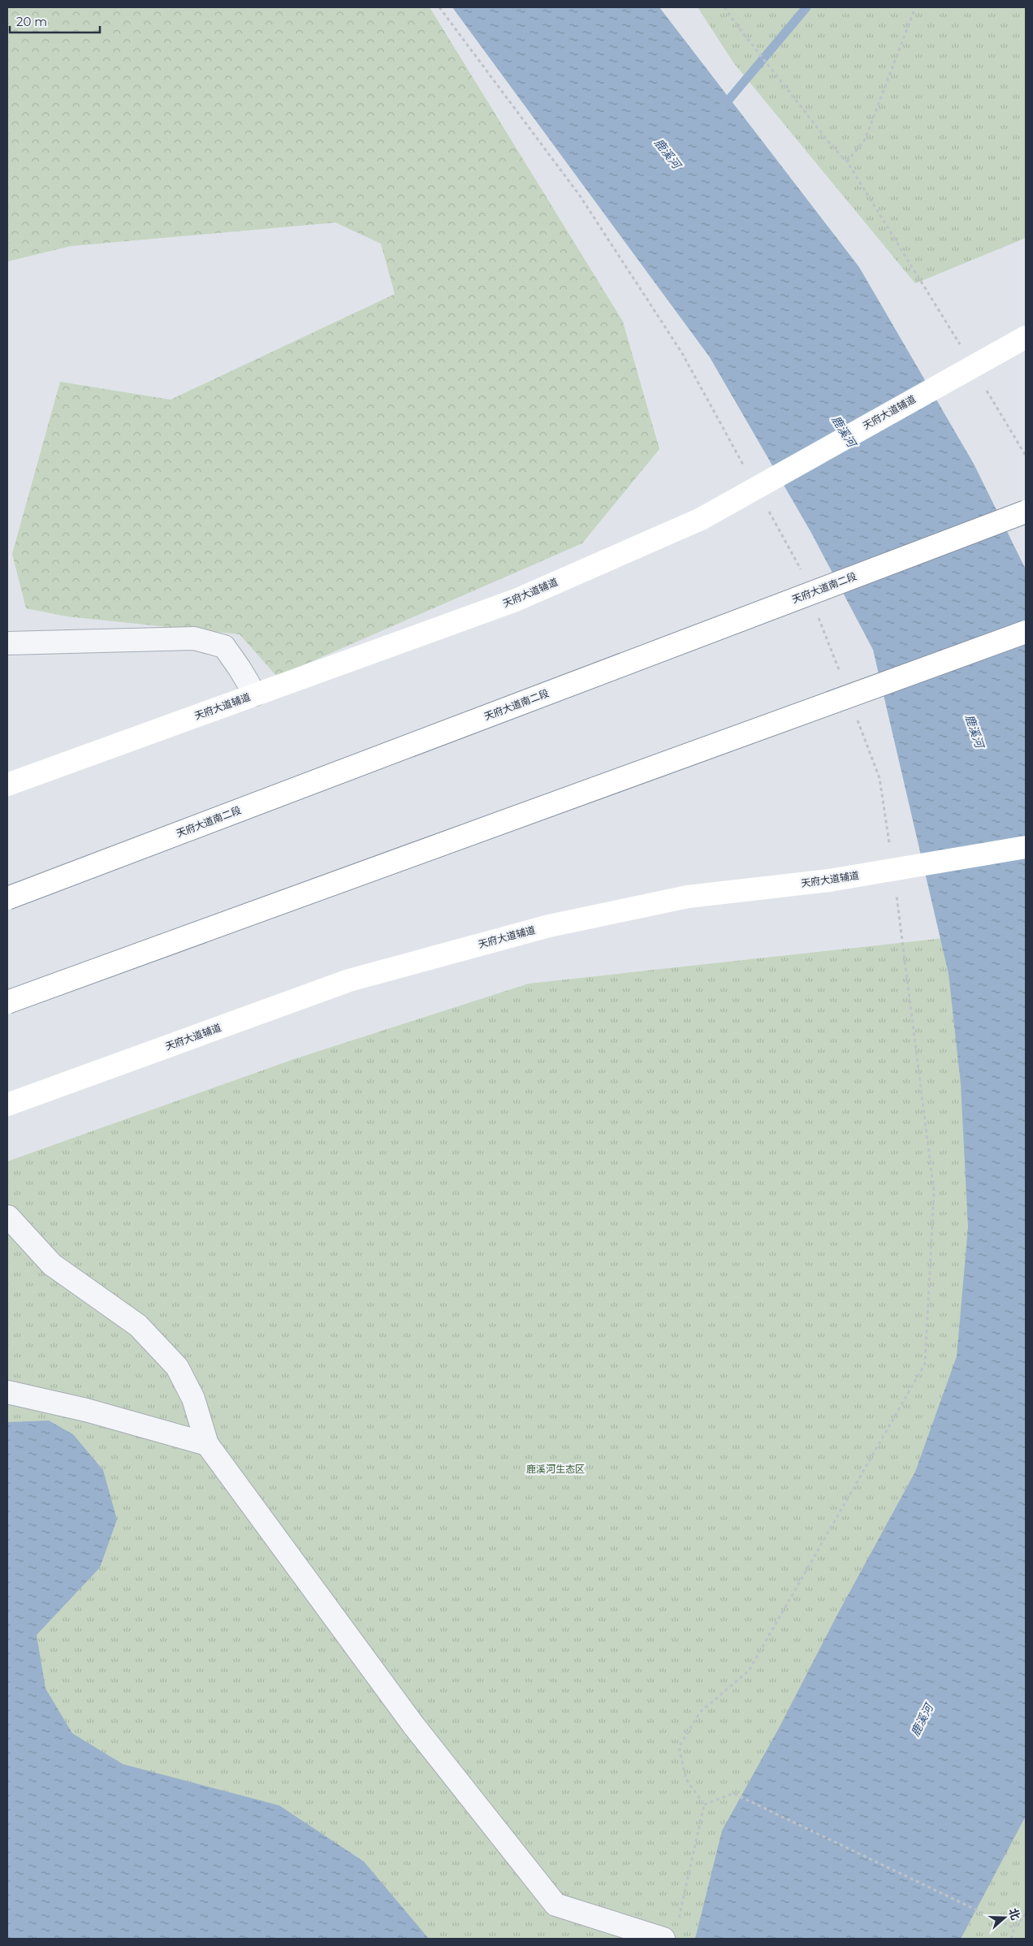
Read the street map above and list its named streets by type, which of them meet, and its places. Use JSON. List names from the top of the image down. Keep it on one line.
{"streets":{"main road":["天府大道辅道","天府大道南二段"]},"water":["鹿溪河"],"parks":["鹿溪河生态区"],"scale_bar":"20 m","north":"right"}
